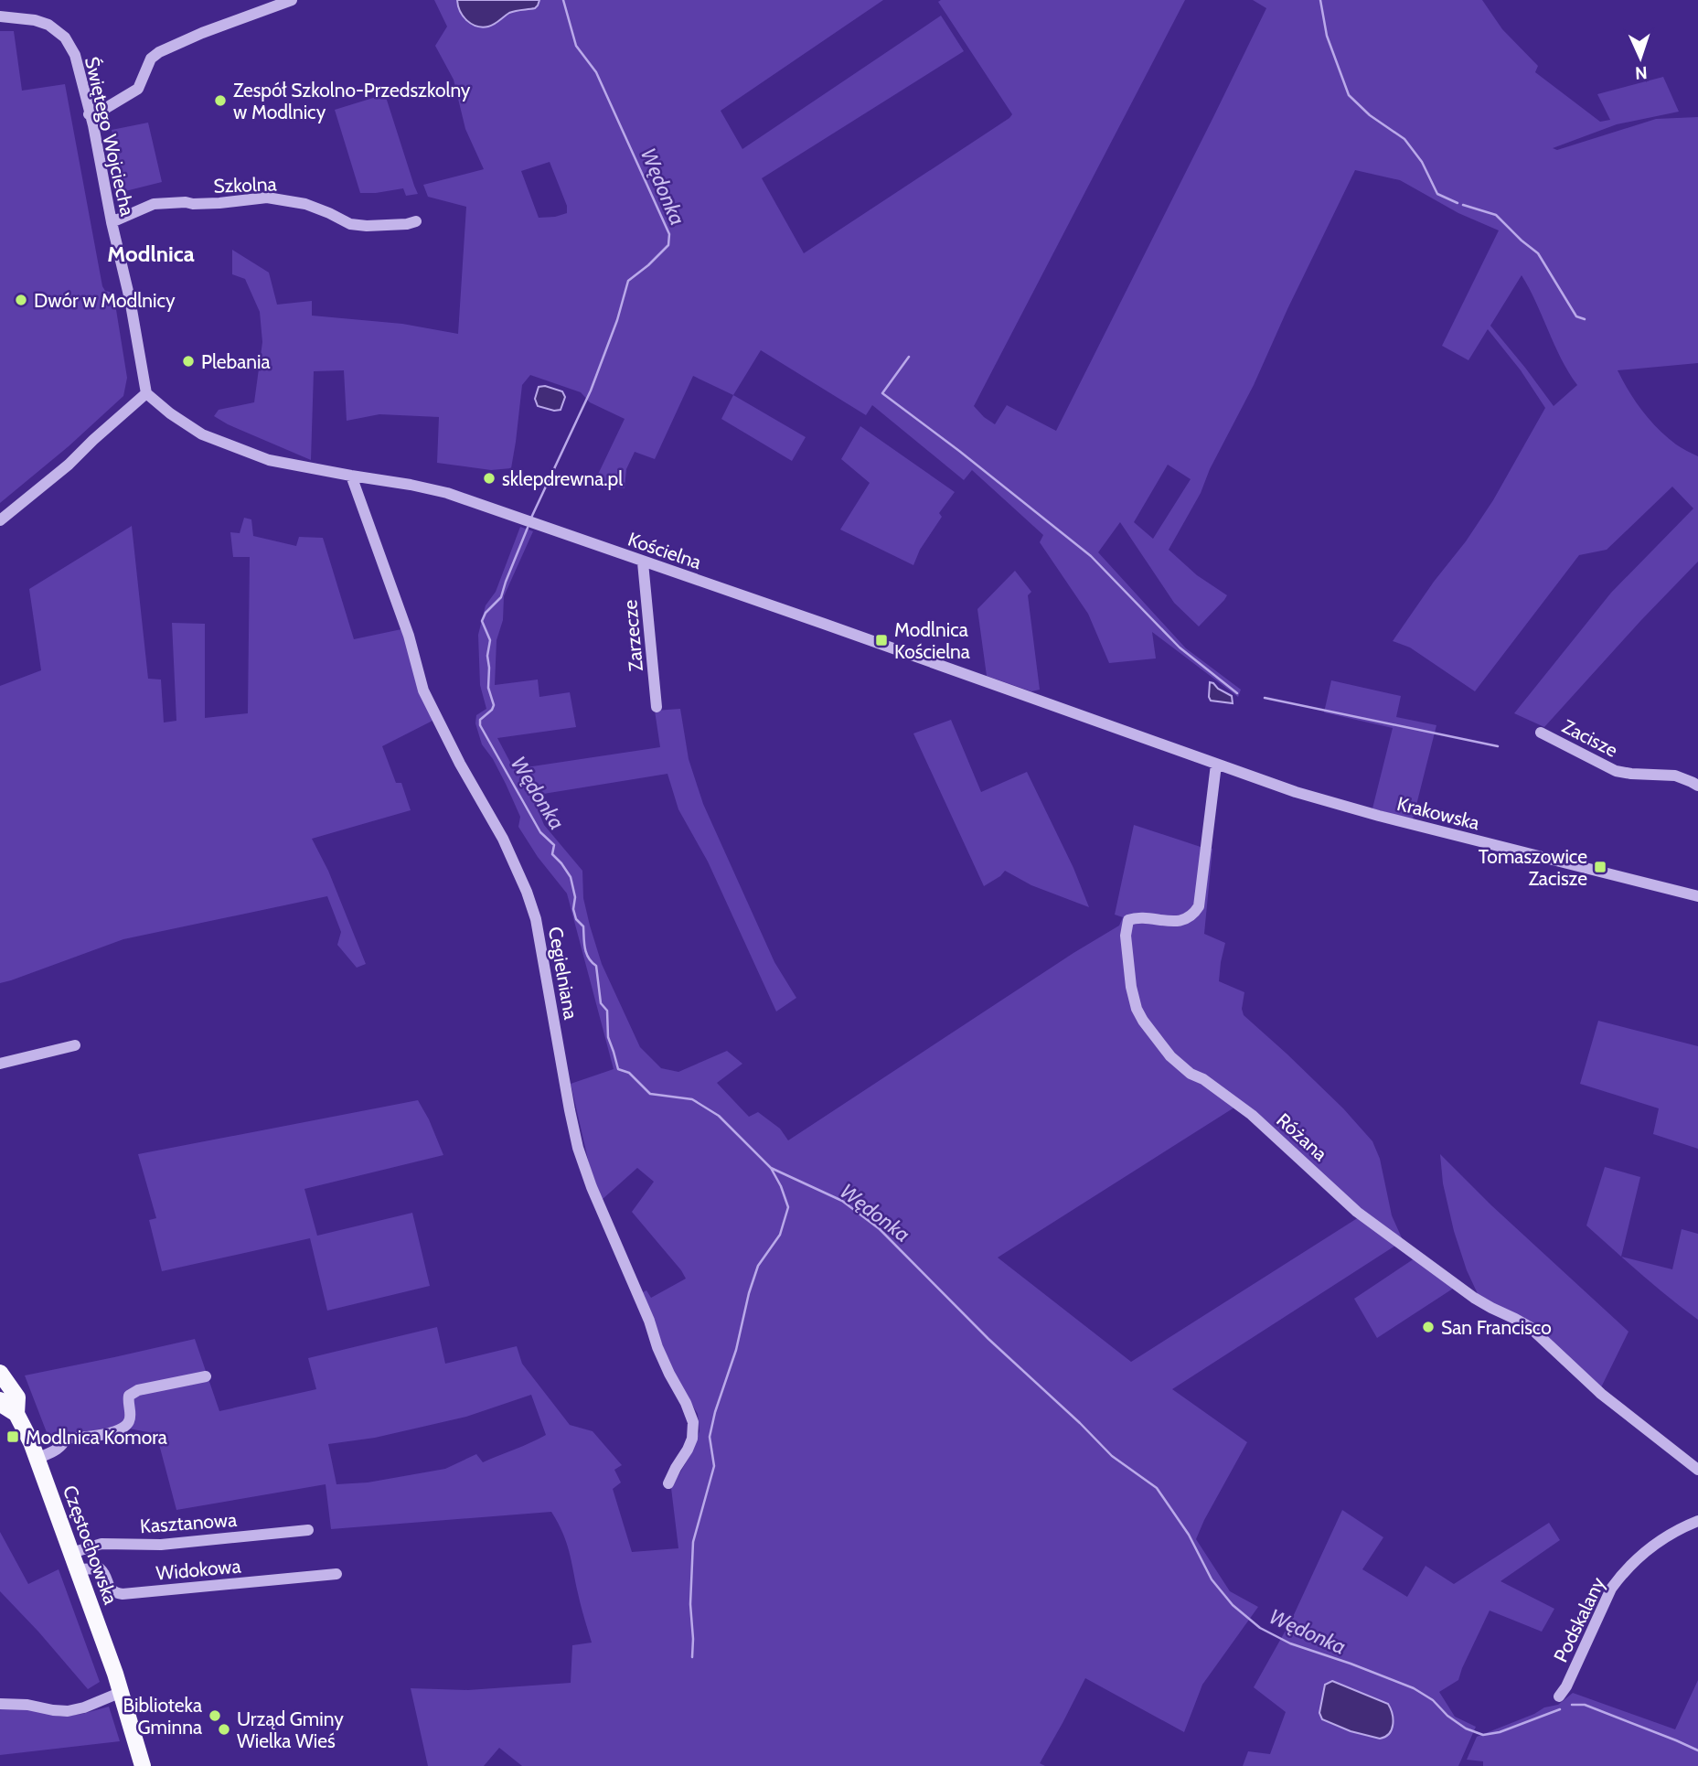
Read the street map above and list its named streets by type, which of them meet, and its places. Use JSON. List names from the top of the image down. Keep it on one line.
{"streets":{"main road":["Częstochowska"],"street":["Świętego Wojciecha","Szkolna","Kościelna","Zarzecze","Zacisze","Krakowska","Cegielniana","Różana","Kasztanowa","Widokowa","Podskalany"]},"crossings":[["Świętego Wojciecha","Szkolna"],["Świętego Wojciecha","Kościelna"],["Kościelna","Zarzecze"],["Kościelna","Krakowska"],["Kościelna","Cegielniana"],["Krakowska","Różana"],["Kasztanowa","Częstochowska"],["Częstochowska","Widokowa"]],"districts":["Modlnica"],"water":["Wędonka"],"places":{"other":["Zespół Szkolno-Przedszkolny w Modlnicy","Dwór w Modlnicy","Plebania","sklepdrewna.pl","San Francisco","Biblioteka Gminna","Urząd Gminy Wielka Wieś"],"transit":["Modlnica Kościelna","Tomaszowice Zacisze","Modlnica Komora"]},"north":"bottom"}
